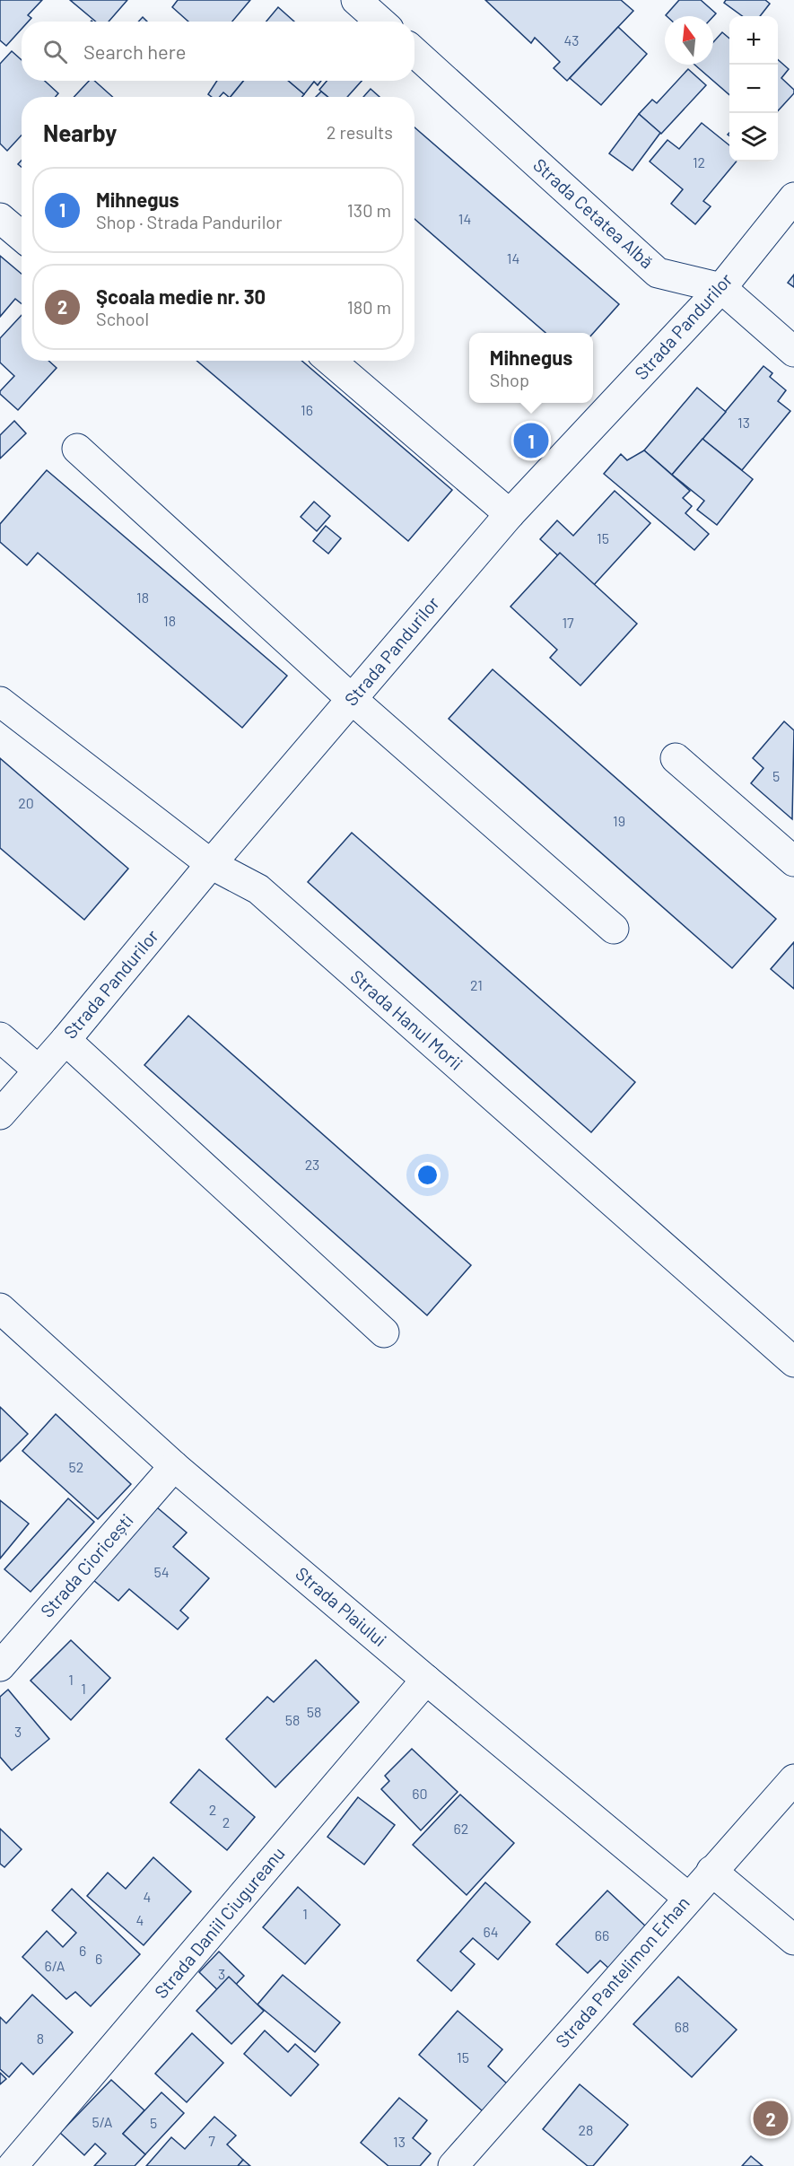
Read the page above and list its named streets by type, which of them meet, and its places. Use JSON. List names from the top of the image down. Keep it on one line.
{"streets":{"street":["Strada Cetatea Albă","Strada Pandurilor","Strada Hanul Morii","Strada Cioricești","Strada Plaiului","Strada Daniil Ciugureanu","Strada Pantelimon Erhan"]},"crossings":[["Strada Cetatea Albă","Strada Pandurilor"],["Strada Pandurilor","Strada Hanul Morii"],["Strada Cioricești","Strada Plaiului"],["Strada Plaiului","Strada Daniil Ciugureanu"],["Strada Plaiului","Strada Pantelimon Erhan"]],"house_numbers":["43","12","14","14","16","13","15","18","18","17","5","20","19","21","23","52","54","1","1","58","58","3","60","2","2","62","4","1","4","64","66","6","6","6/A","3","68","8","15","5/A","5","28","7","13"],"north":"top","page":{"map_buttons":["+","−"],"search":"Search here","heading":["Nearby","2 results"],"list":[{"mark":"1","name":"Mihnegus","note":"Shop · Strada Pandurilor","value":"130 m"},{"mark":"2","name":"Şcoala medie nr. 30","note":"School","value":"180 m"}],"popup":["Mihnegus","Shop"],"pins":["1","2"]}}
